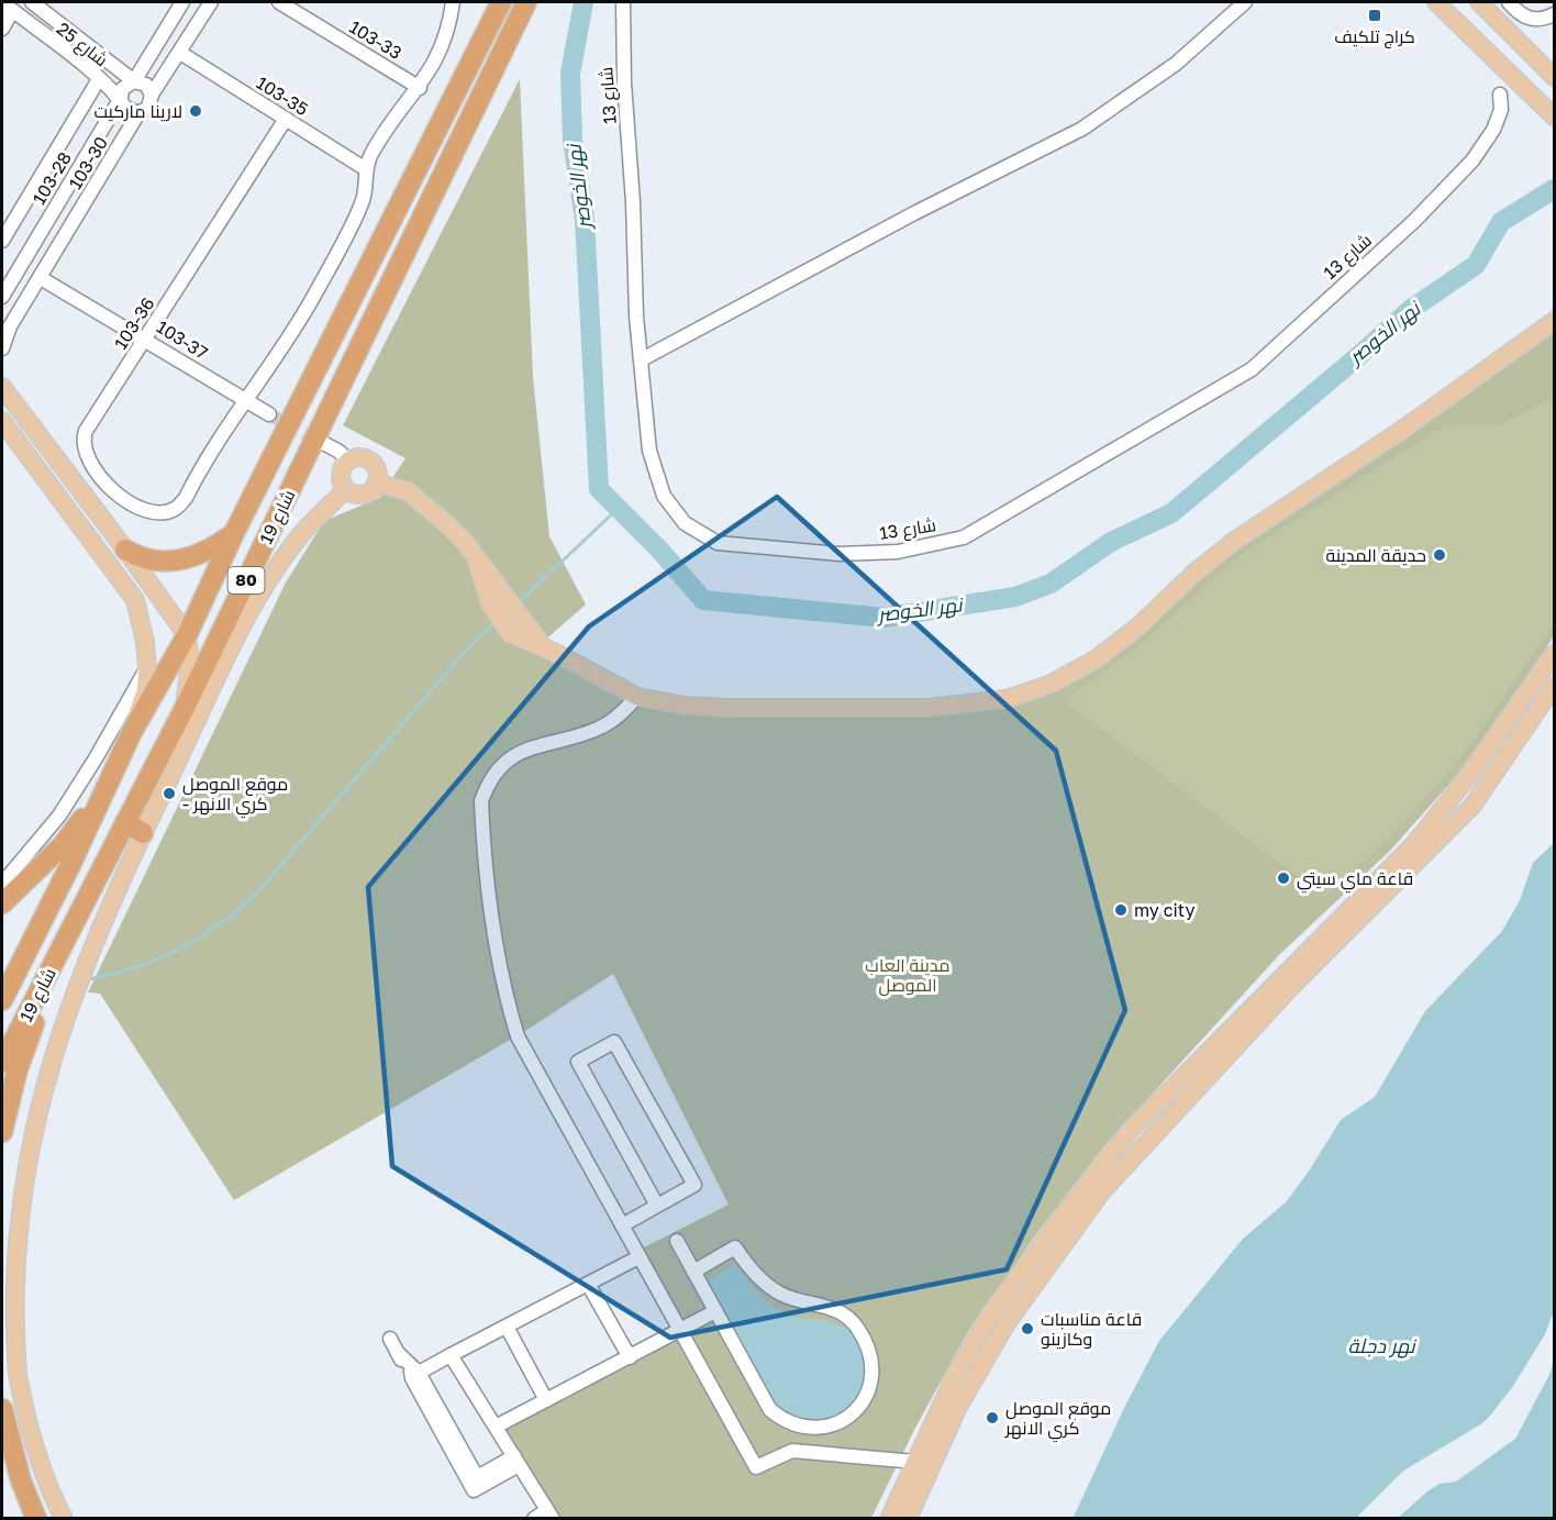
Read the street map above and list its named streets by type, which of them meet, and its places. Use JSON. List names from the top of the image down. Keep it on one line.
{"streets":{"highway":["شارع 19","80"],"street":["103-33","شارع 25","103-35","شارع 13","103-30","103-28","103-36","103-37"]},"crossings":[["شارع 25","103-30"],["شارع 25","103-28"],["103-35","103-30"],["103-35","103-36"],["103-30","103-28"],["103-30","103-37"],["103-36","103-37"]],"water":["نهر الخوصر","نهر دجلة"],"parks":["مدينة العاب الموصل"],"places":{"transit":["كراج تلكيف"],"other":["لارينا ماركيت","حديقة المدينة","موقع الموصل - كري الانهر","قاعة ماي سيتي","my city","قاعة مناسبات وكازينو","موقع الموصل كري الانهر"]}}
